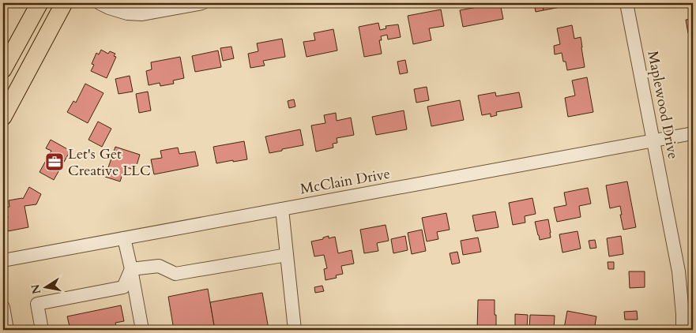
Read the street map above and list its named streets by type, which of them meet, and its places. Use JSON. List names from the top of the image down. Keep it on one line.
{"streets":{"street":["Maplewood Drive","McClain Drive"]},"crossings":[["Maplewood Drive","McClain Drive"]],"places":{"office":["Let's Get Creative LLC"]},"north":"left"}
